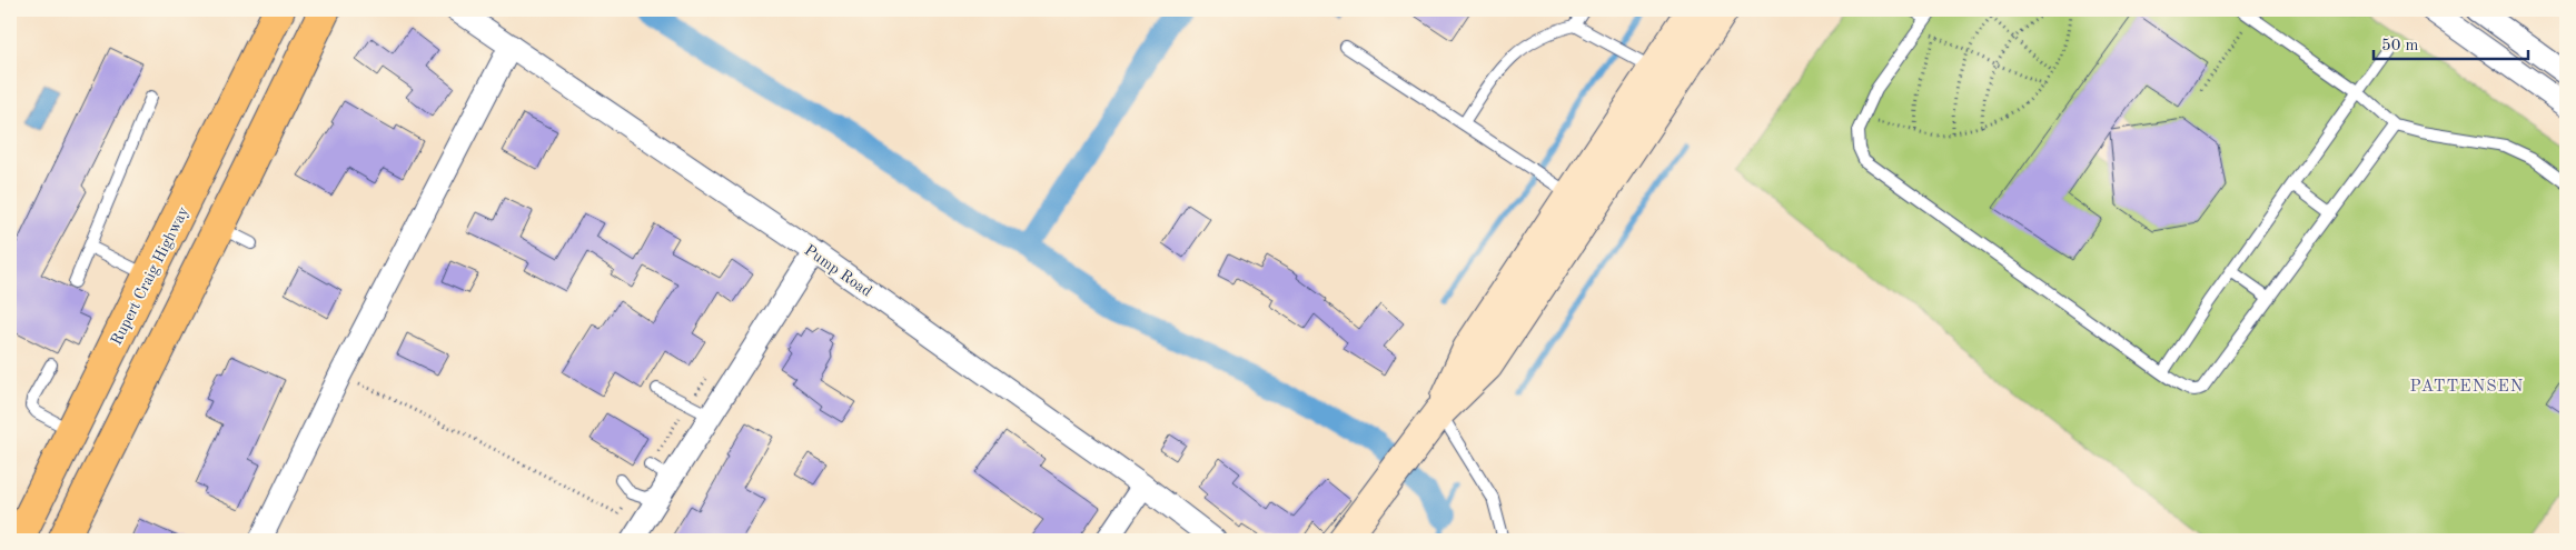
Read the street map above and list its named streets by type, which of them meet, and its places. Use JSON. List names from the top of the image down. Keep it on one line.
{"streets":{"main road":["Rupert Craig Highway"],"street":["Pump Road"]},"districts":["PATTENSEN"],"scale_bar":"50 m"}
